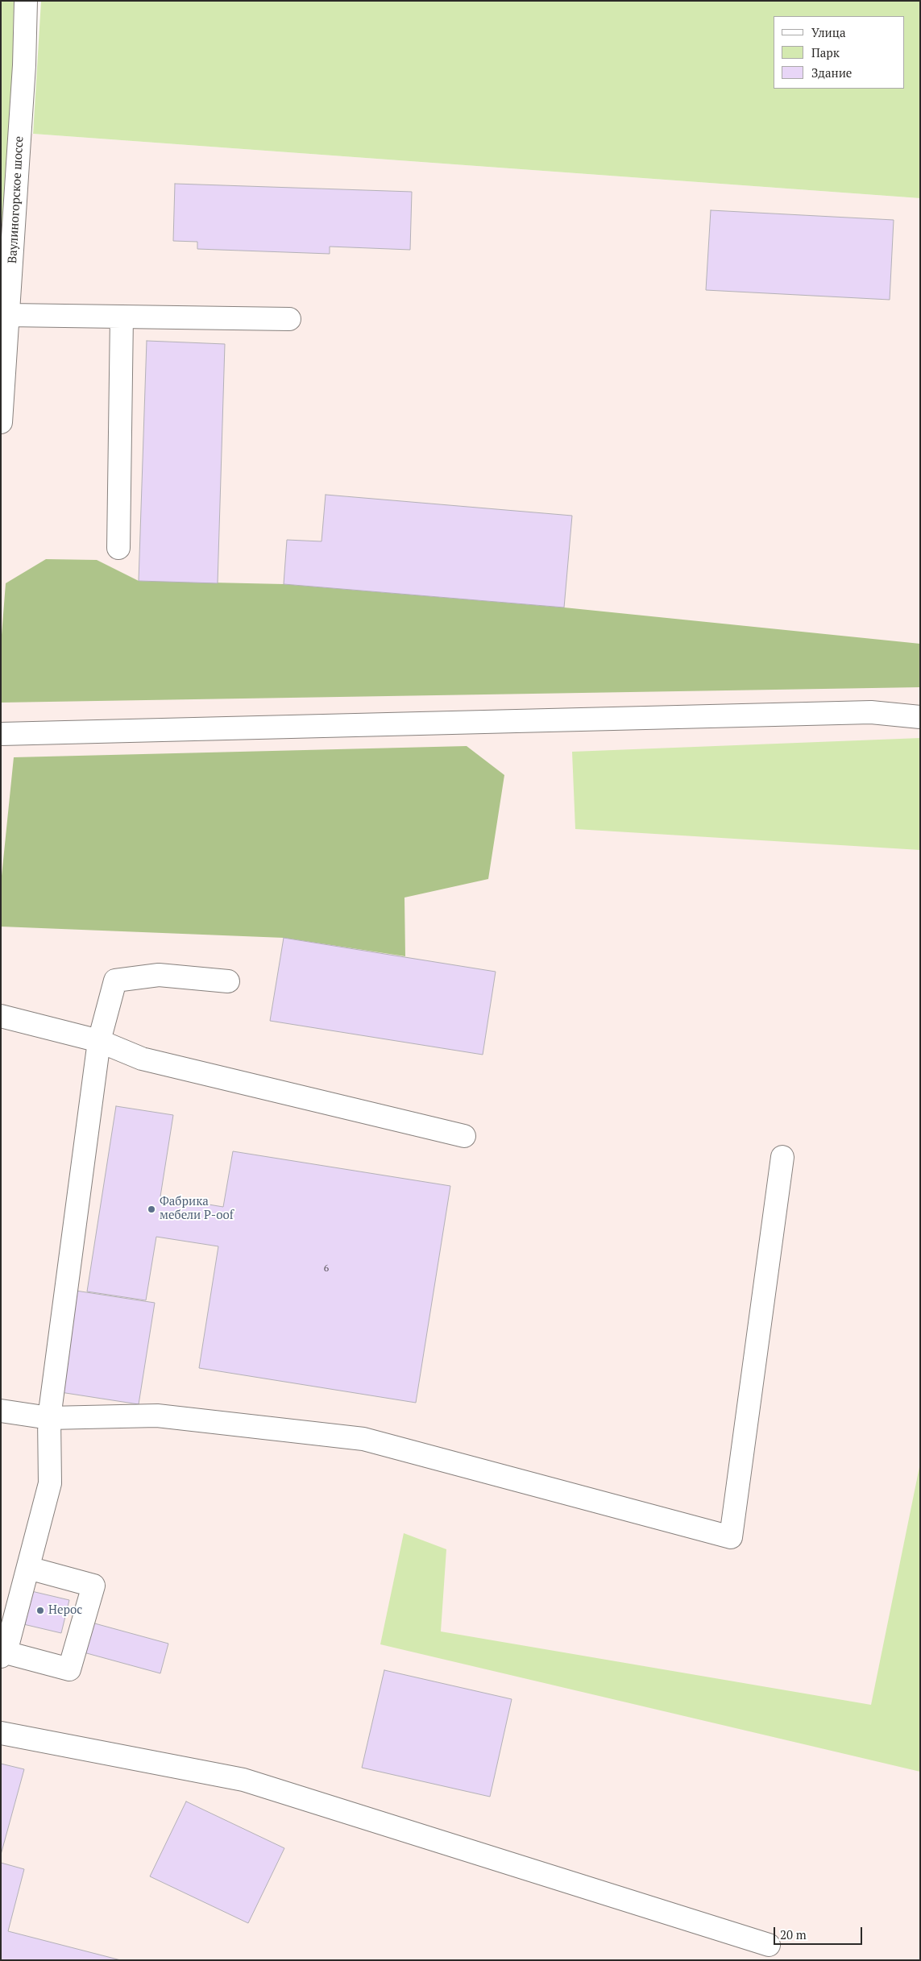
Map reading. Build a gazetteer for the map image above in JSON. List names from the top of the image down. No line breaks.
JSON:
{"streets":{"street":["Ваулиногорское шоссе"]},"places":["Фабрика мебели P-oof","Нерос"],"house_numbers":["6"],"legend":["Улица","Парк","Здание"],"scale_bar":"20 m"}
